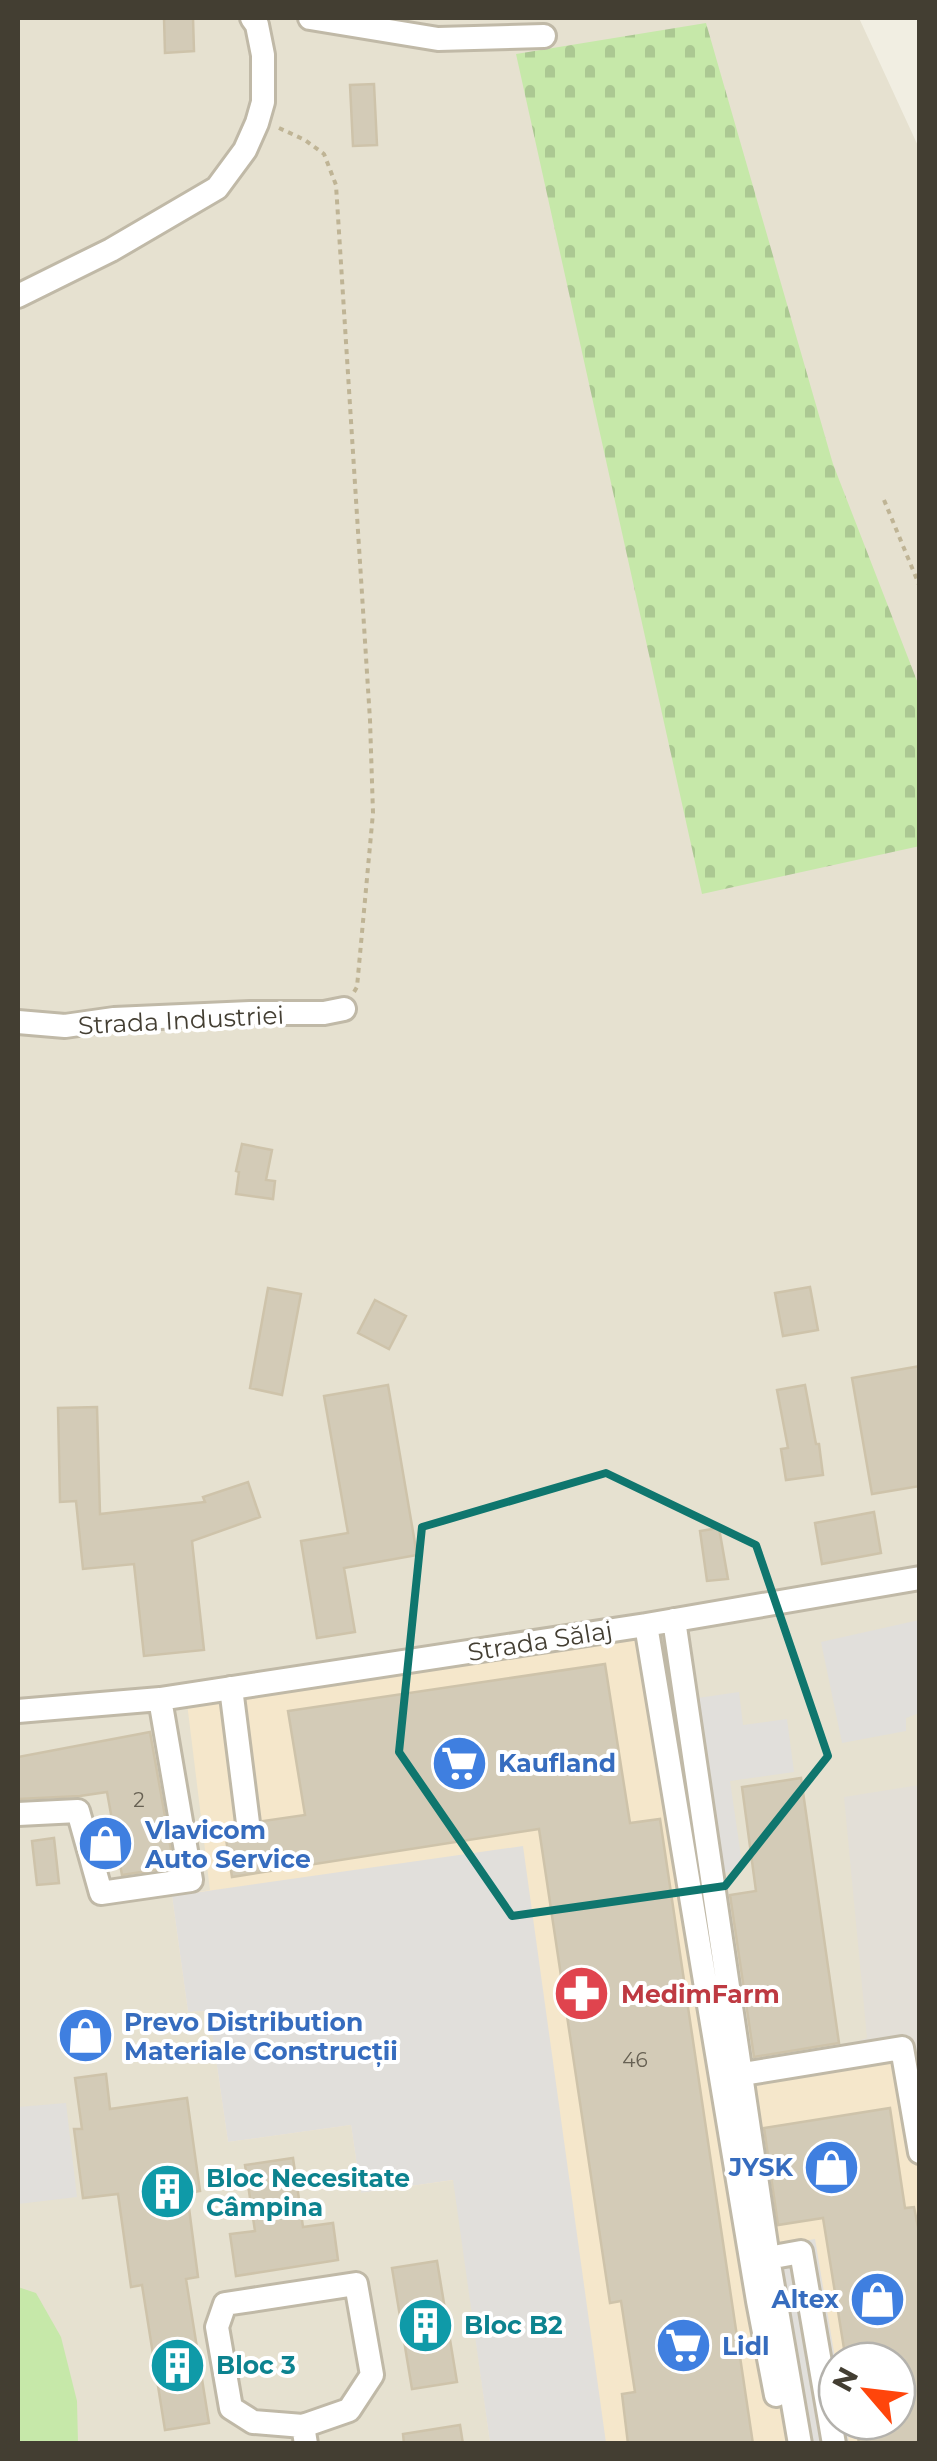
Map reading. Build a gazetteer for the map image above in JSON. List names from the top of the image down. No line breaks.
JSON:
{"streets":{"street":["Strada Industriei","Strada Sălaj"]},"places":{"supermarket":["Kaufland","Lidl"],"shop":["Vlavicom Auto Service","Prevo Distribution Materiale Construcții","JYSK","Altex"],"pharmacy":["MedimFarm"],"building":["Bloc Necesitate Câmpina","Bloc B2","Bloc 3"]},"house_numbers":["2","46"],"north":"top left"}
